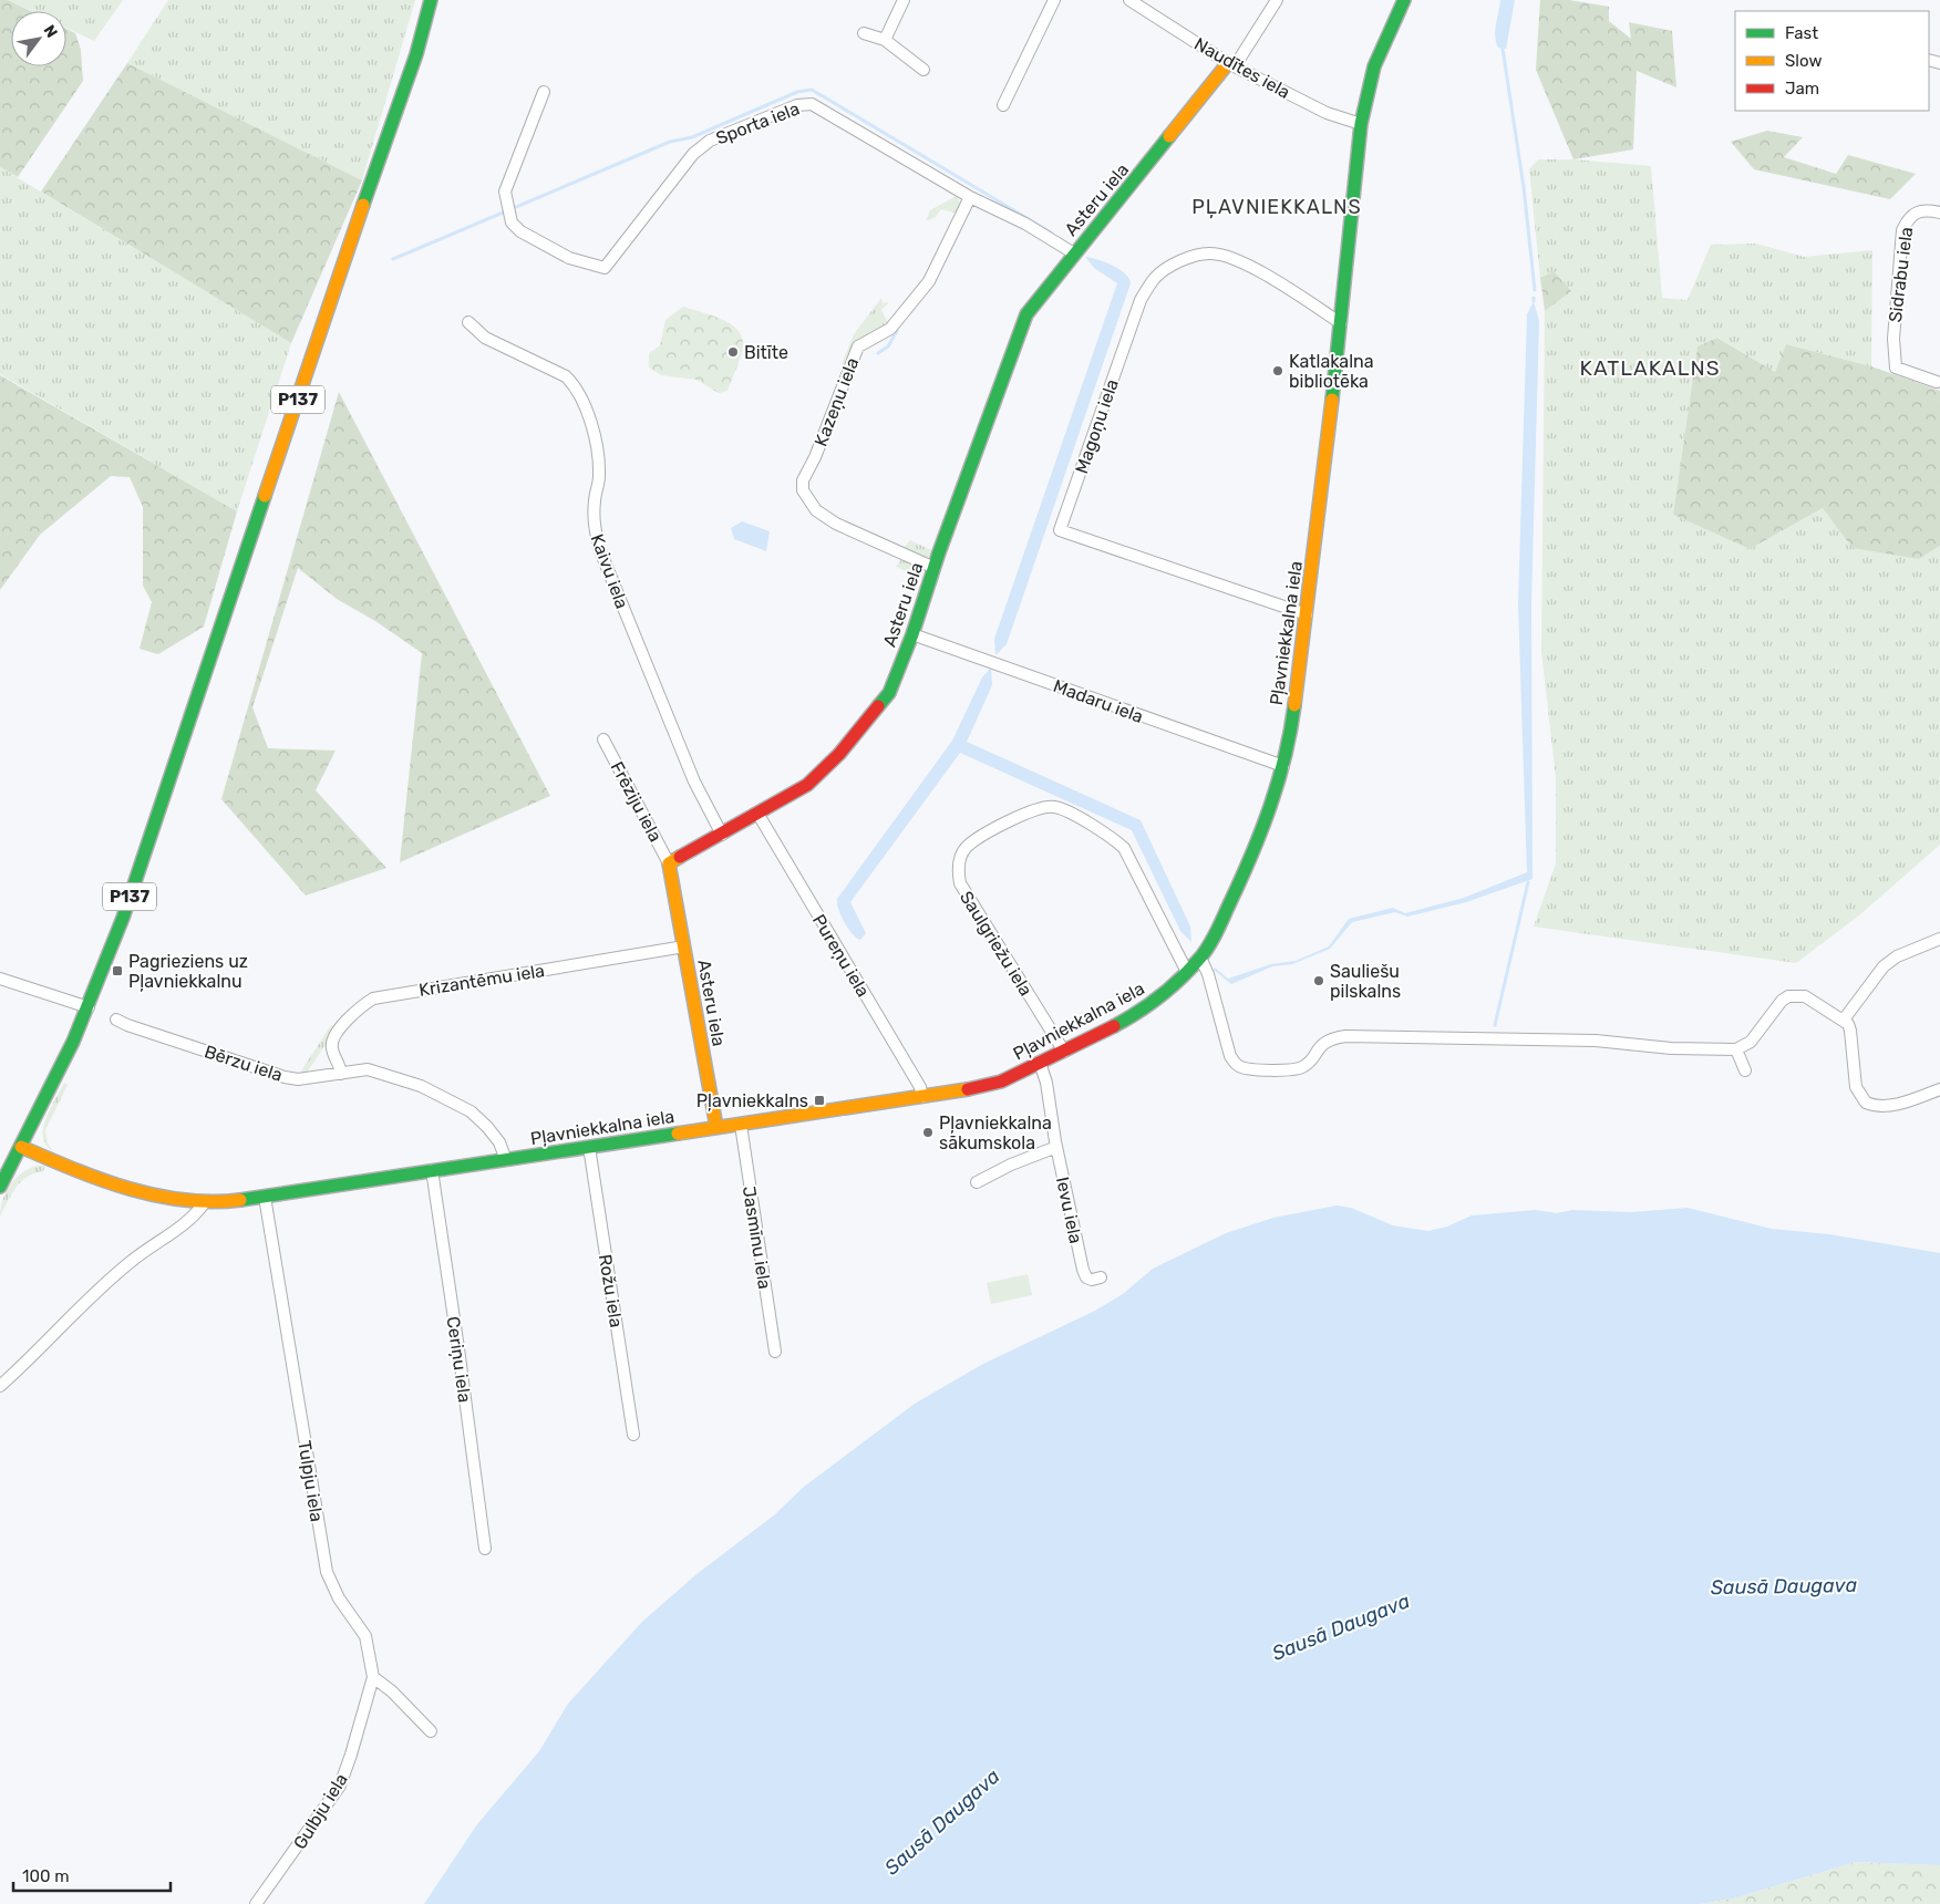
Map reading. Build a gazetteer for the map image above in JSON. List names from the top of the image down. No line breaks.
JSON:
{"streets":{"street":["Naudītes iela","Sporta iela","Asteru iela","Sidrabu iela","P137","Kazeņu iela","Magoņu iela","Kaivu iela","Pļavniekkalna iela","Madaru iela","Frēziju iela","Saulgriežu iela","Pureņu iela","Krizantēmu iela","Bērzu iela","Ievu iela","Jasmīnu iela","Rožu iela","Ceriņu iela","Tulpju iela","Gulbju iela"]},"crossings":[["Naudītes iela","Asteru iela"],["Naudītes iela","Pļavniekkalna iela"],["Sporta iela","Asteru iela"],["Sporta iela","Kazeņu iela"],["Asteru iela","Kazeņu iela"],["Asteru iela","Kaivu iela"],["Asteru iela","Pļavniekkalna iela"],["Asteru iela","Madaru iela"],["Asteru iela","Frēziju iela"],["Asteru iela","Pureņu iela"],["Asteru iela","Krizantēmu iela"],["P137","Pļavniekkalna iela"],["Magoņu iela","Pļavniekkalna iela"],["Pļavniekkalna iela","Madaru iela"],["Pļavniekkalna iela","Saulgriežu iela"],["Pļavniekkalna iela","Pureņu iela"],["Pļavniekkalna iela","Bērzu iela"],["Pļavniekkalna iela","Ievu iela"],["Pļavniekkalna iela","Jasmīnu iela"],["Pļavniekkalna iela","Rožu iela"],["Pļavniekkalna iela","Ceriņu iela"],["Pļavniekkalna iela","Tulpju iela"],["Krizantēmu iela","Bērzu iela"],["Tulpju iela","Gulbju iela"]],"districts":["PĻAVNIEKKALNS","KATLAKALNS"],"water":["Sausā Daugava"],"places":{"other":["Bitīte","Katlakalna bibliotēka","Sauliešu pilskalns","Pļavniekkalna sākumskola"],"transit":["Pagrieziens uz Pļavniekkalnu","Pļavniekkalns"]},"legend":["Fast","Slow","Jam"],"scale_bar":"100 m","north":"top right"}
